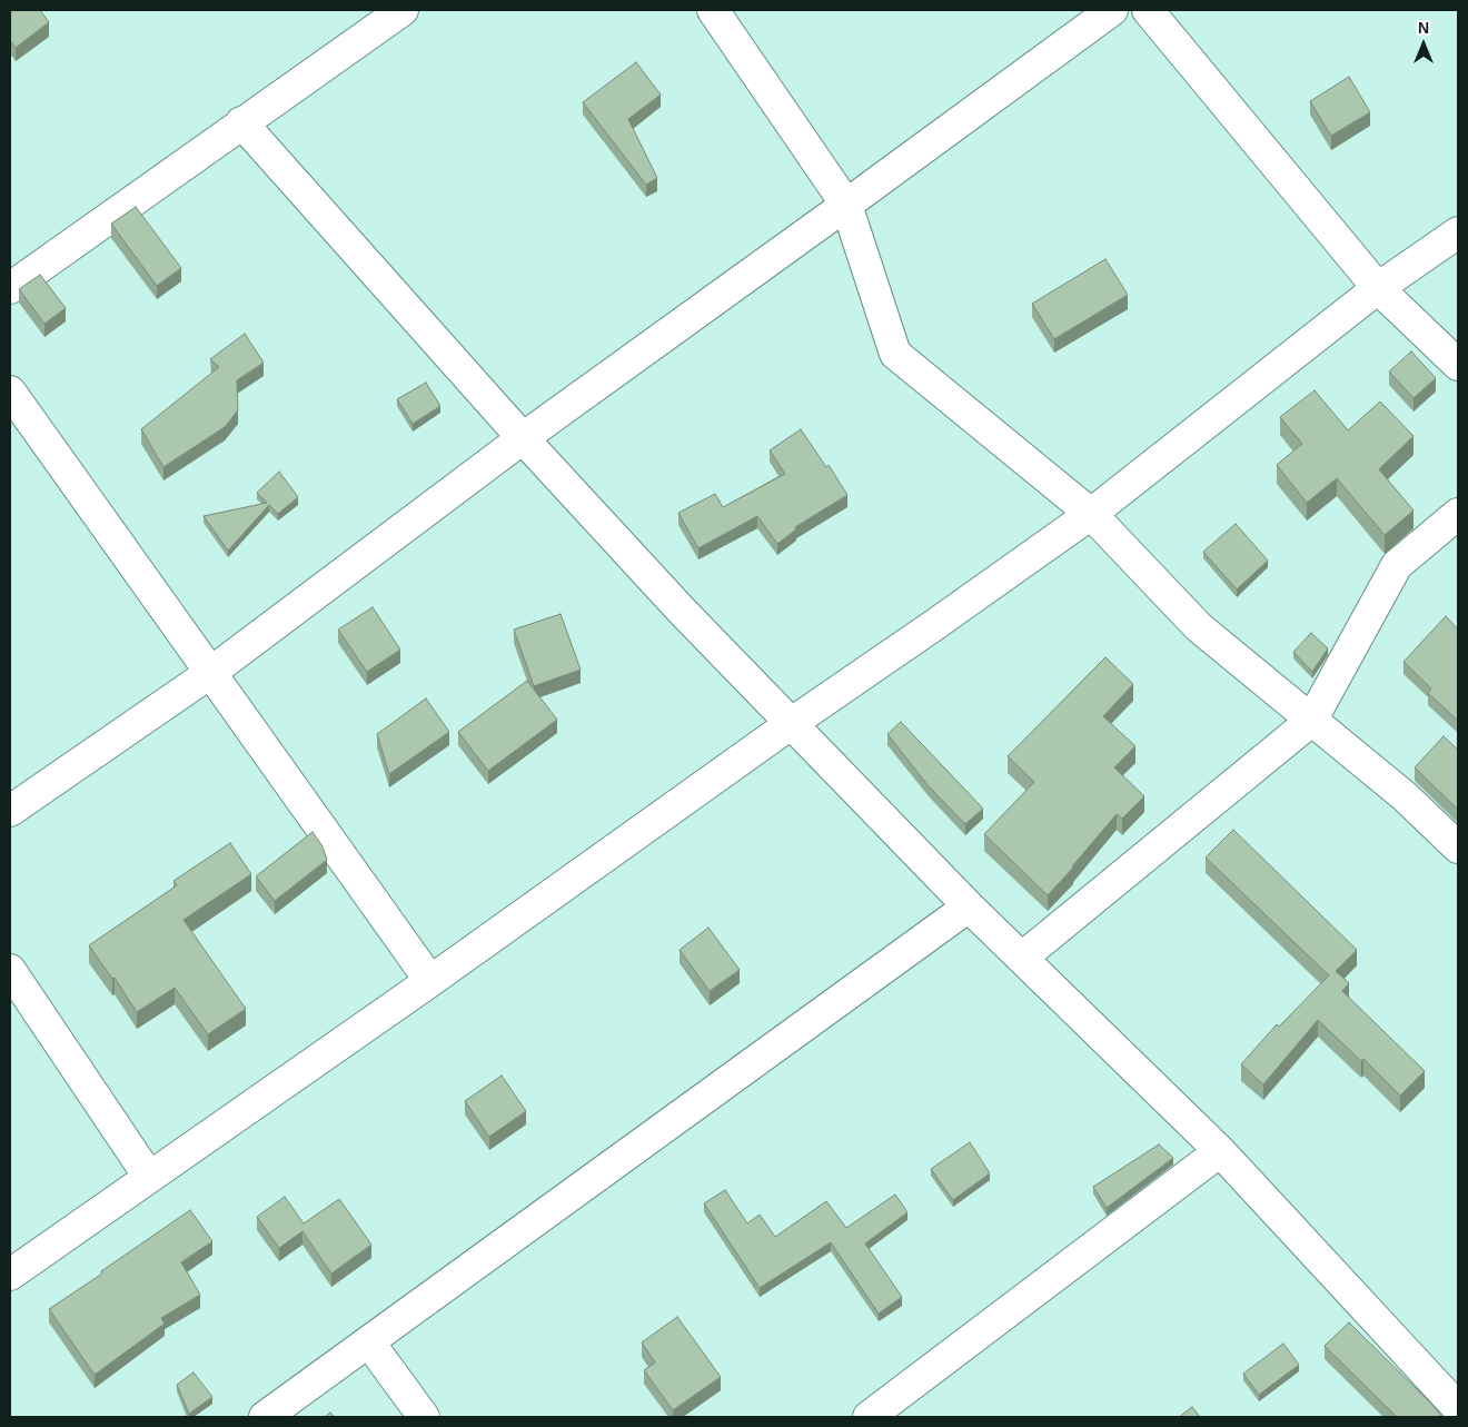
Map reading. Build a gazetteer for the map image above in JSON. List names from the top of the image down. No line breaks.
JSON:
{"north":"top"}
